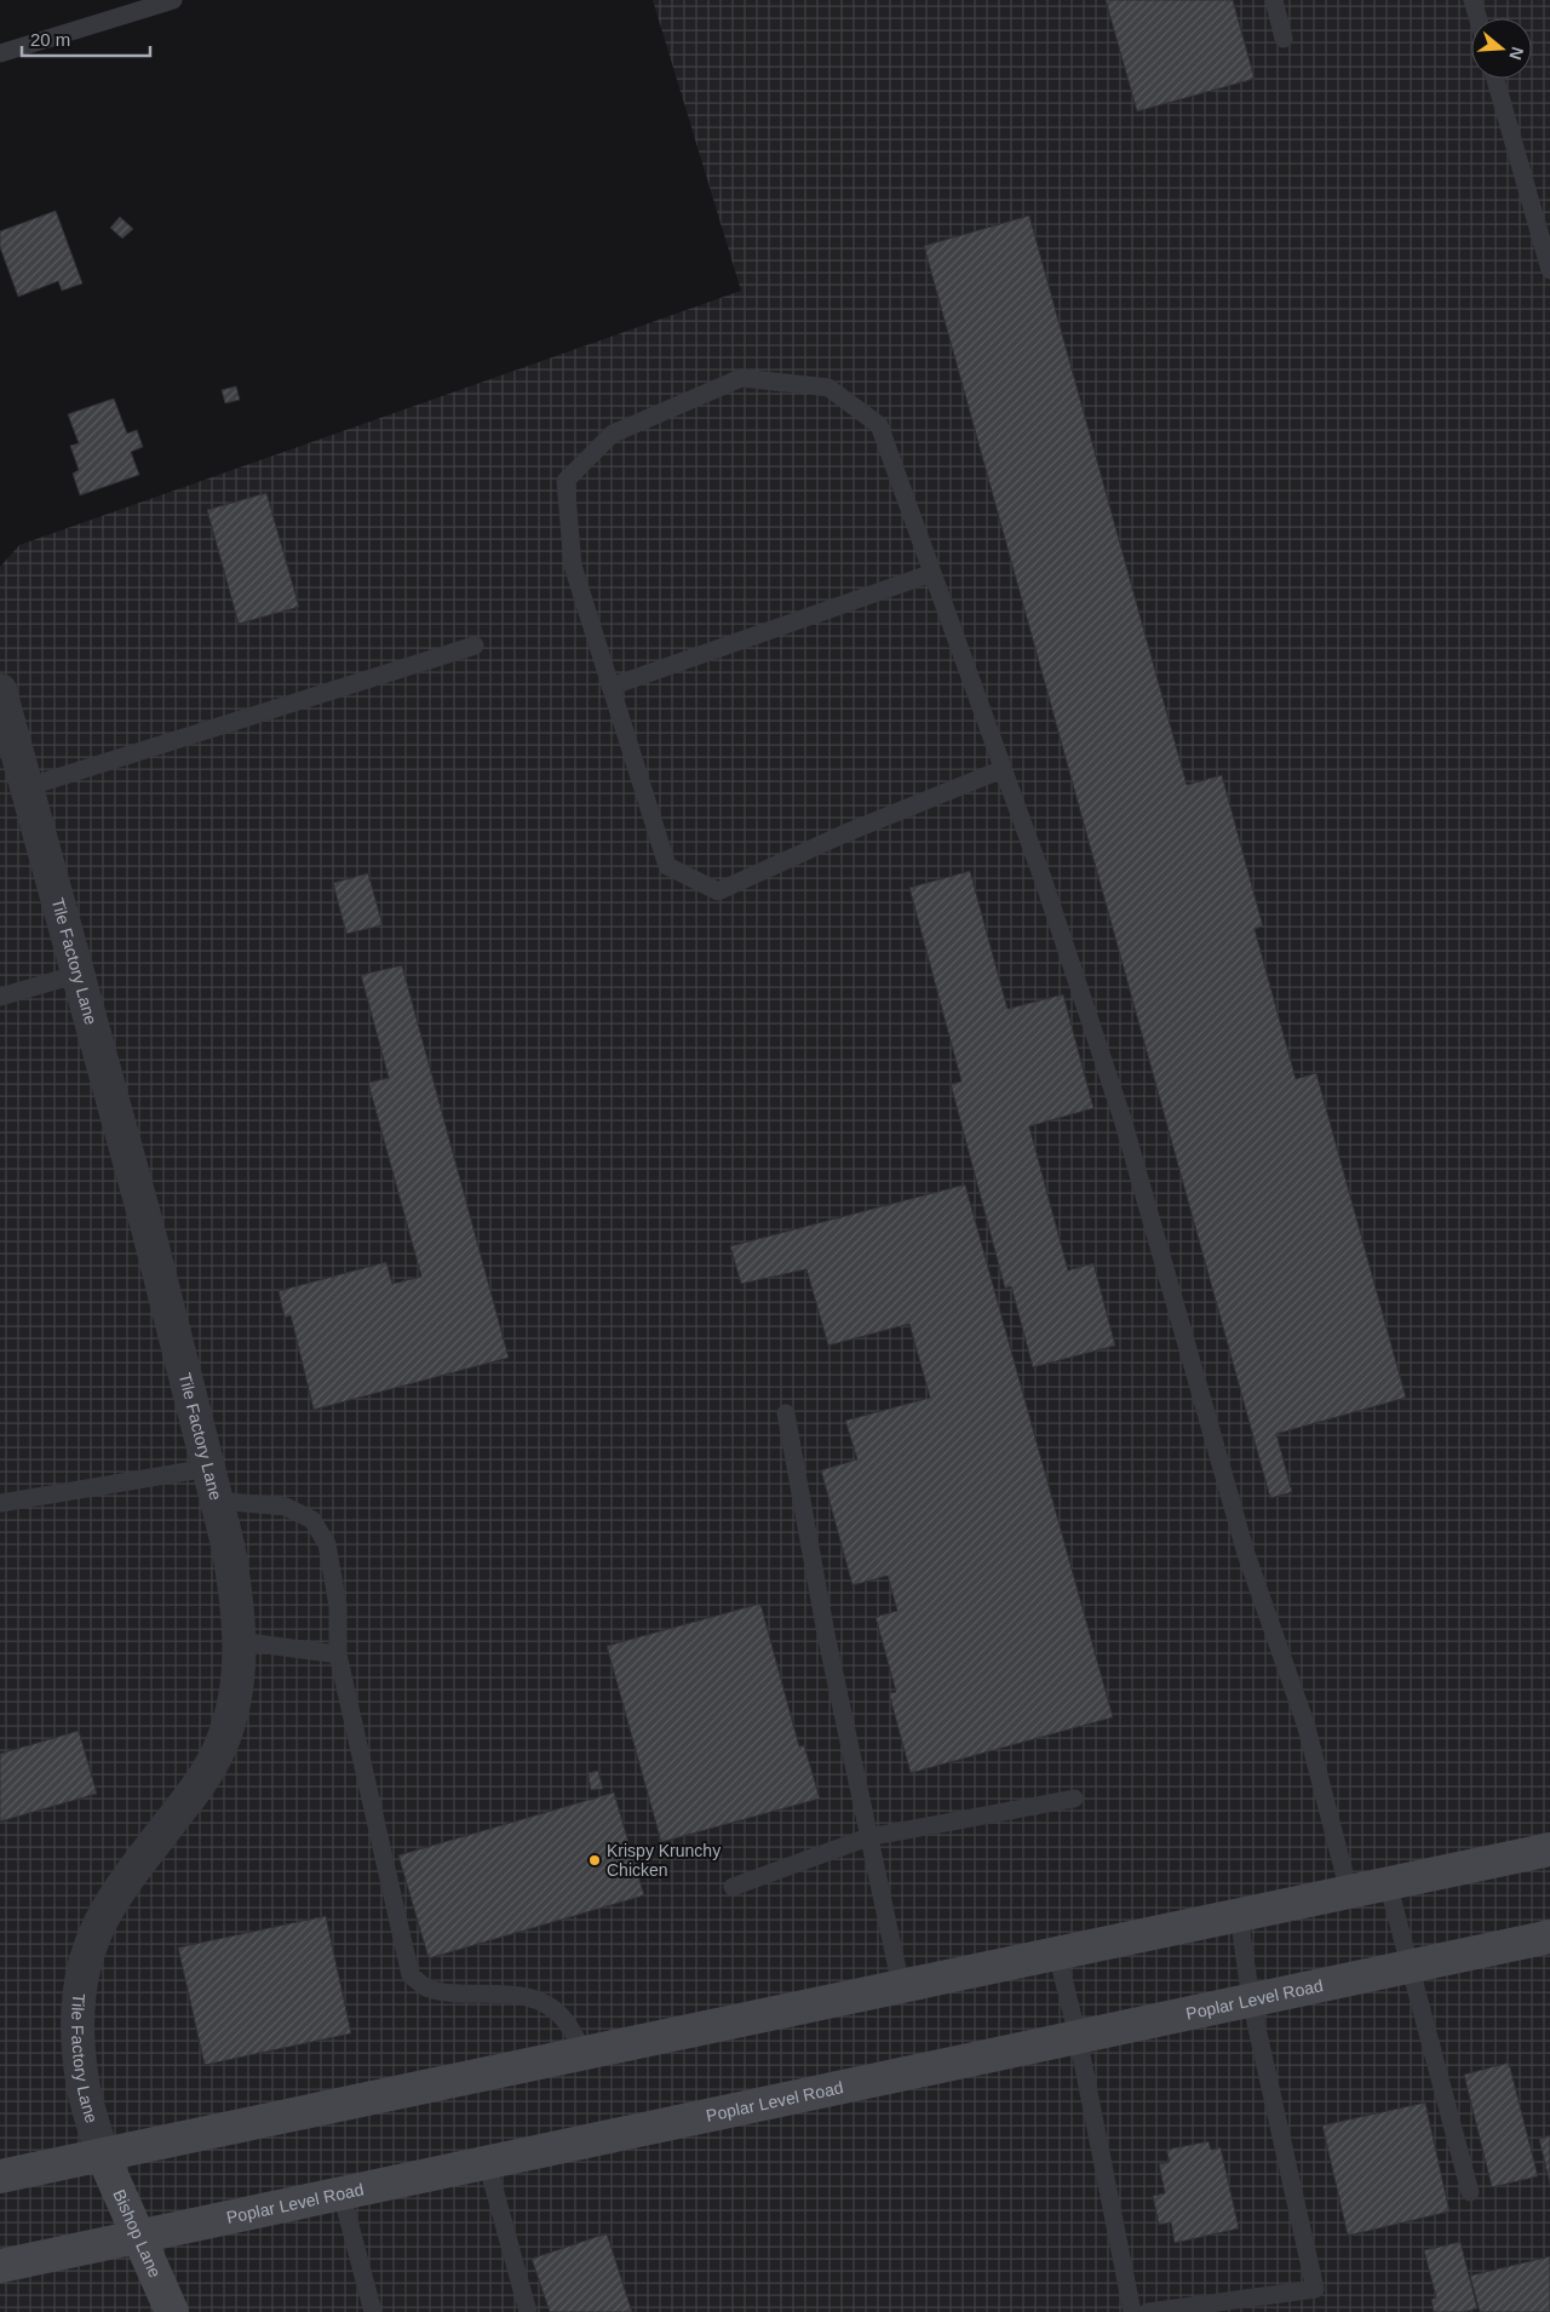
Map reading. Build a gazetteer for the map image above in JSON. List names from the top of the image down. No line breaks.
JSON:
{"streets":{"main road":["Poplar Level Road","Bishop Lane"],"street":["Tile Factory Lane"]},"crossings":[["Tile Factory Lane","Bishop Lane"],["Poplar Level Road","Bishop Lane"]],"places":["Krispy Krunchy Chicken"],"scale_bar":"20 m","north":"right"}
